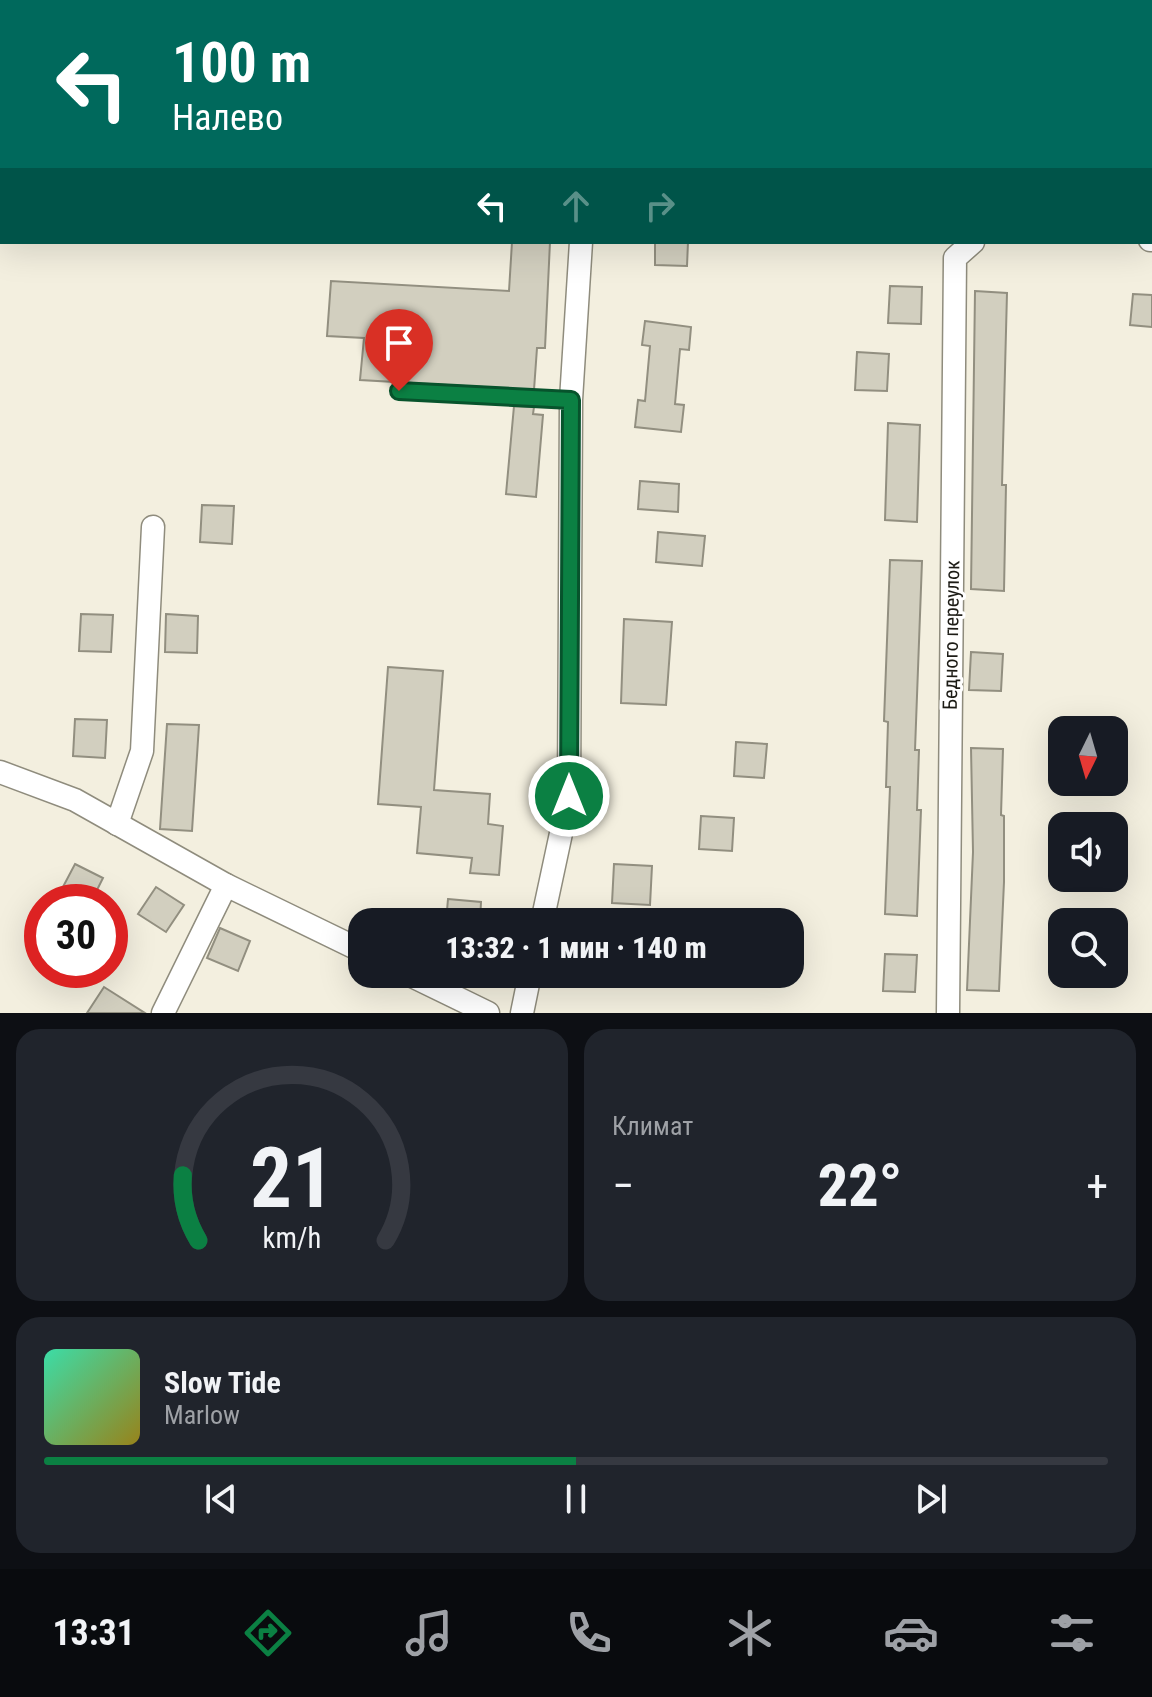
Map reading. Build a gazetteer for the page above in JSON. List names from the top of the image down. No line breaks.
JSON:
{"streets":{"street":["Бедного переулок"]},"north":"bottom","page":{"turn":["100 m","Налево"],"limit":"30","trip":"13:32 · 1 мин · 140 m","tile":"Климат","heat":["−","22°","+"],"song":["Slow Tide","Marlow"],"tabs":"13:31","gauge":["21","km/h"]}}
